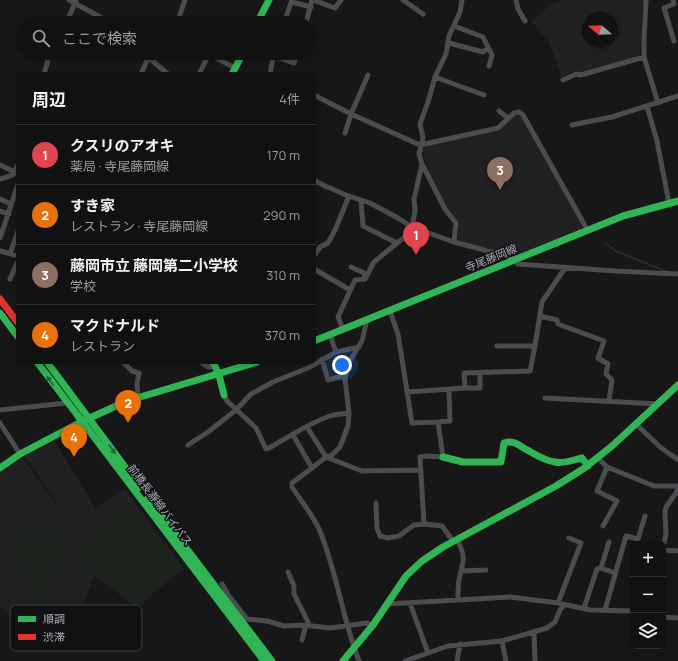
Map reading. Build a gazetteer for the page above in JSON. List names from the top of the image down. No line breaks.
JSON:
{"streets":{"main road":["寺尾藤岡線","前橋長瀞線バイパス"]},"legend":["順調","渋滞"],"north":"left","page":{"search":"ここで検索","heading":["周辺","4件"],"list":[{"mark":"1","name":"クスリのアオキ","note":"薬局 · 寺尾藤岡線","value":"170 m"},{"mark":"2","name":"すき家","note":"レストラン · 寺尾藤岡線","value":"290 m"},{"mark":"3","name":"藤岡市立 藤岡第二小学校","note":"学校","value":"310 m"},{"mark":"4","name":"マクドナルド","note":"レストラン","value":"370 m"}],"pins":["3","1","2","4"],"map_buttons":["+","−"]}}
